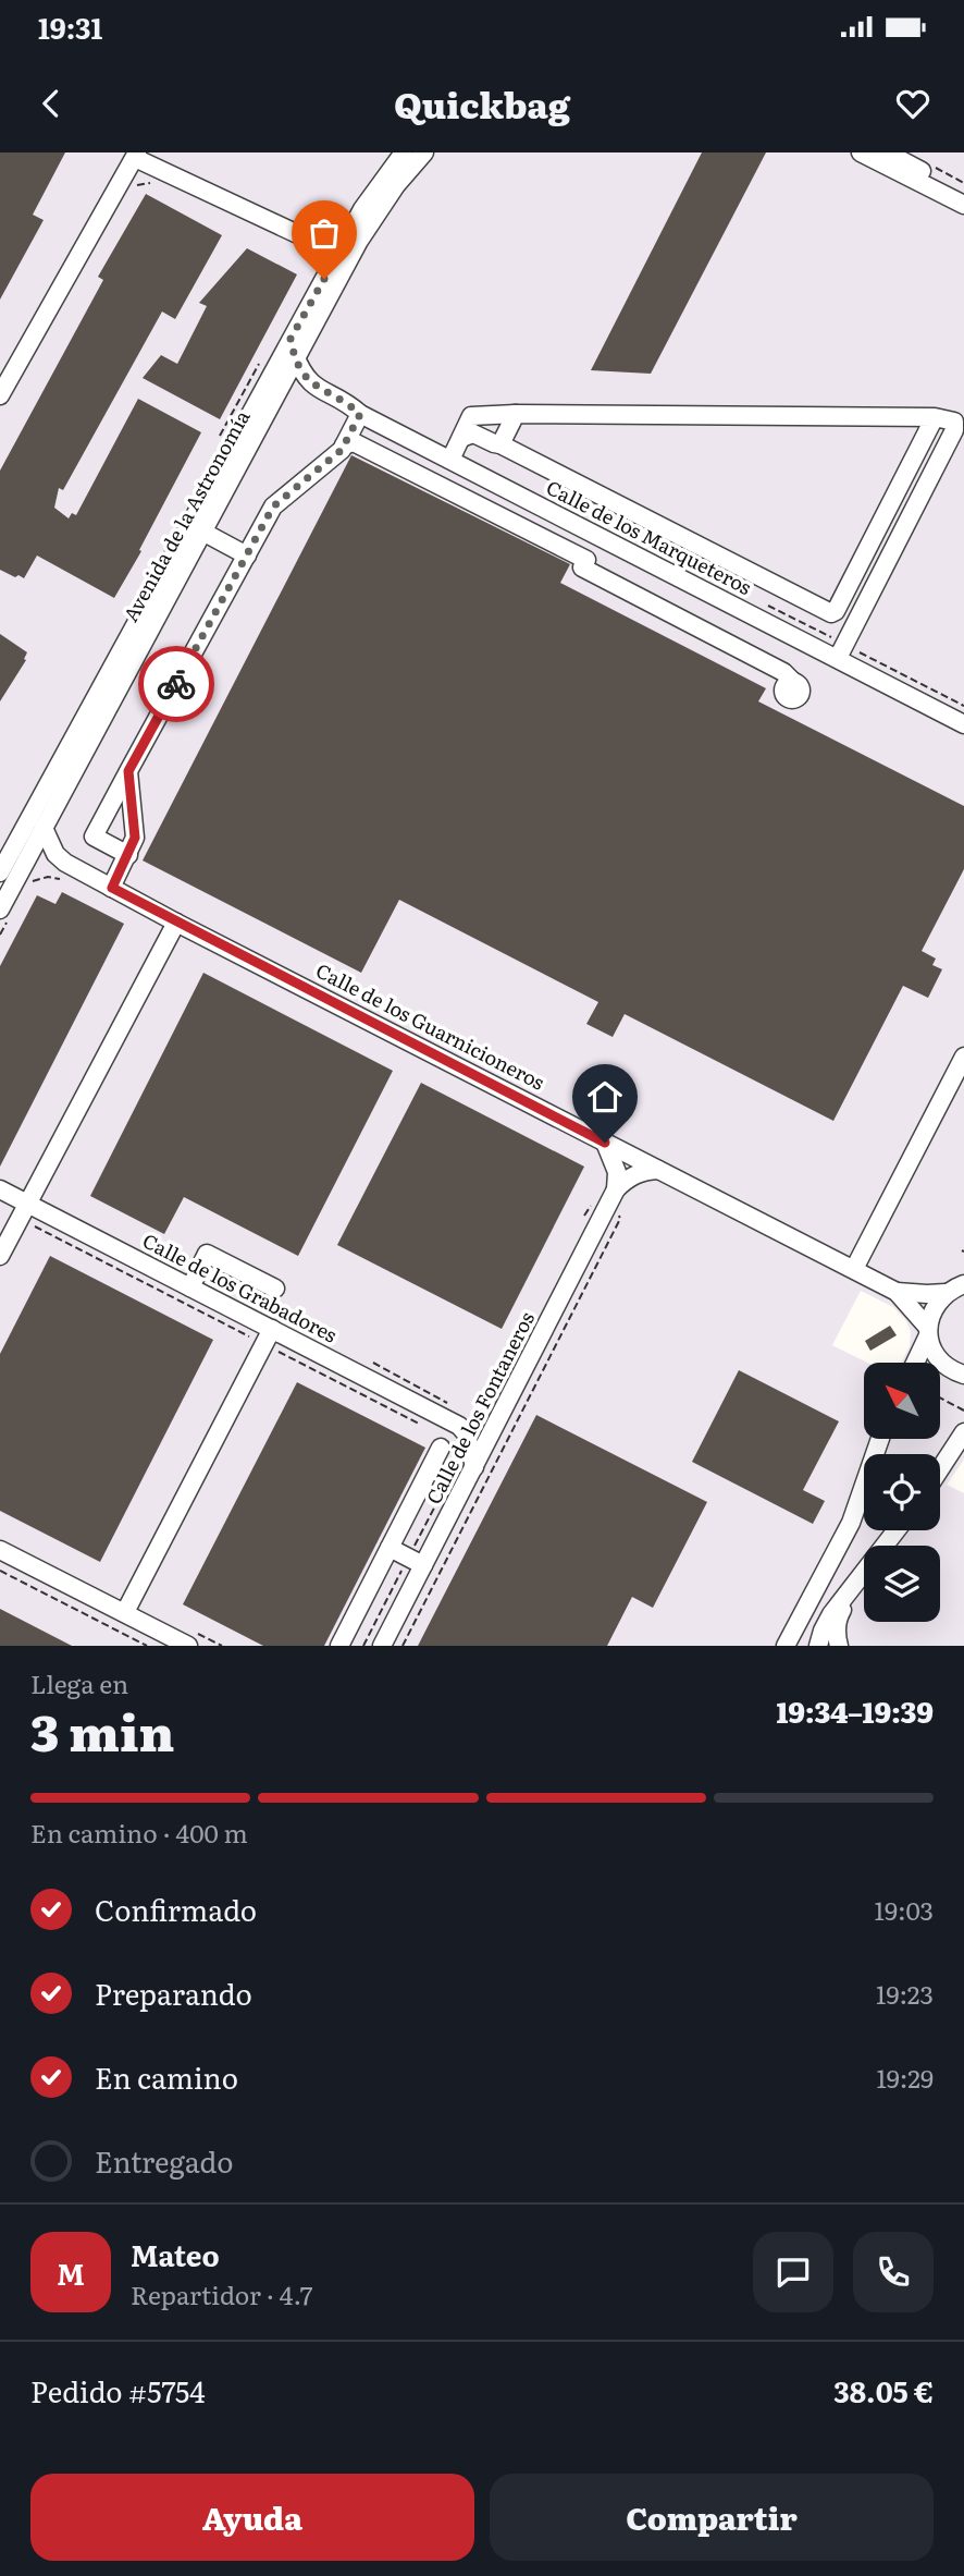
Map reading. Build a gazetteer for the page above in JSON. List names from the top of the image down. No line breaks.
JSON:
{"streets":{"street":["Avenida de la Astronomía","Calle de los Marqueteros","Calle de los Guarnicioneros","Calle de los Grabadores","Calle de los Fontaneros"]},"crossings":[["Avenida de la Astronomía","Calle de los Marqueteros"],["Avenida de la Astronomía","Calle de los Guarnicioneros"]],"north":"top left","page":{"status":"19:31","header":"Quickbag","heading":["3 min","Llega en","19:34–19:39"],"panel":["Mateo","Repartidor · 4.7","Pedido #5754","38.05 €"],"bar":"En camino · 400 m","list":[["Confirmado","19:03"],["Preparando","19:23"],["En camino","19:29"],"Entregado"],"round":"M","buttons":["Ayuda","Compartir"]}}
